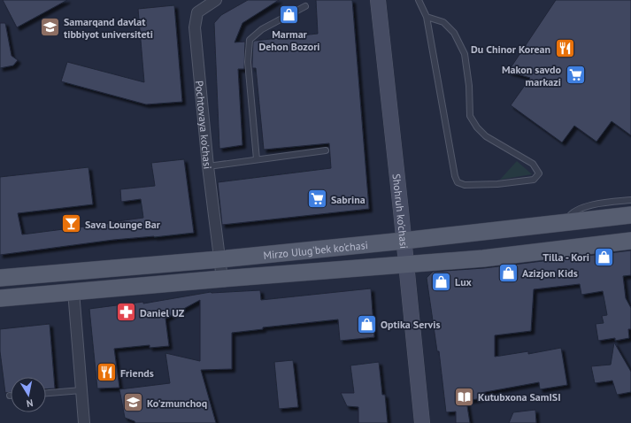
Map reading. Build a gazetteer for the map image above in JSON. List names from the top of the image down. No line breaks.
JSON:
{"streets":{"main road":["Shohruh ko'chasi","Mirzo Ulug'bek ko'chasi"],"street":["Pochtovaya ko'chasi"]},"crossings":[["Pochtovaya ko'chasi","Mirzo Ulug'bek ko'chasi"],["Shohruh ko'chasi","Mirzo Ulug'bek ko'chasi"]],"places":{"shop":["Marmar Dehon Bozori","Tilla - Kori","Azizjon Kids","Lux","Optika Servis"],"school or university":["Samarqand davlat tibbiyot universiteti","Ko'zmunchoq"],"restaurant":["Du Chinor Korean","Friends"],"supermarket":["Makon savdo markazi","Sabrina"],"bar":["Sava Lounge Bar"],"pharmacy":["Daniel UZ"],"library":["Kutubxona SamISI"]},"north":"bottom"}
